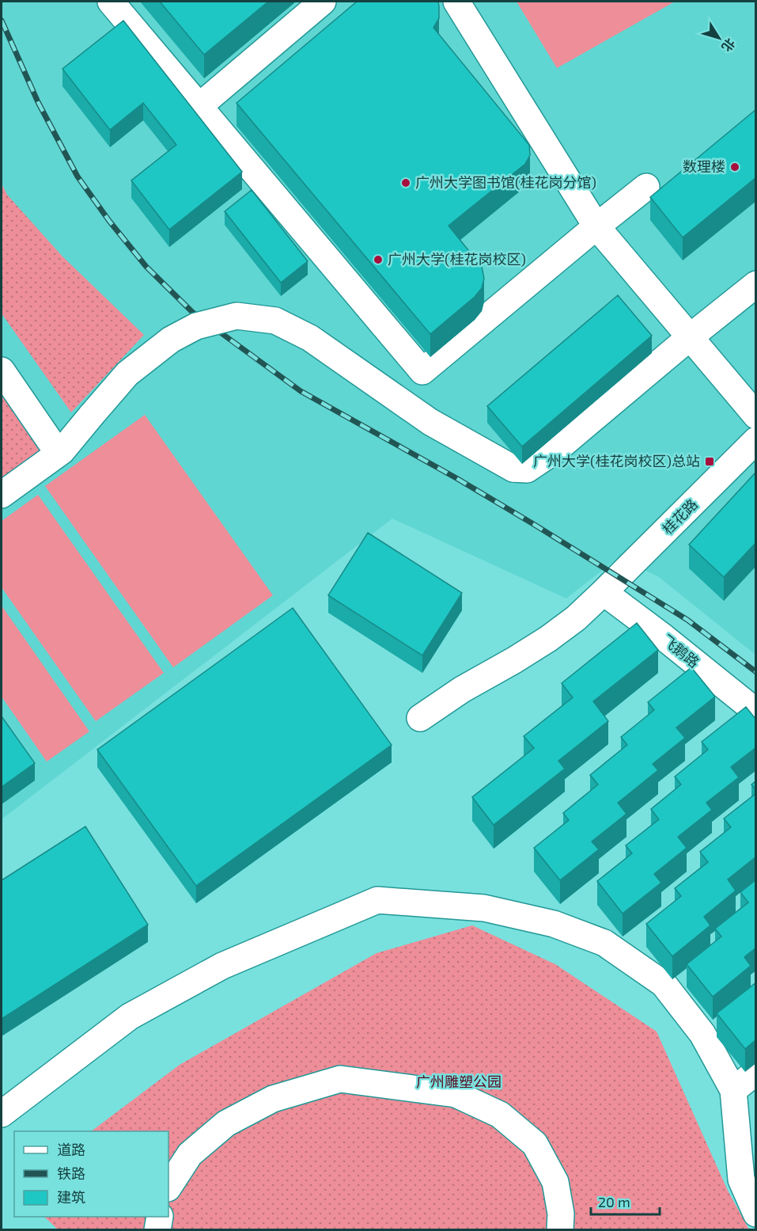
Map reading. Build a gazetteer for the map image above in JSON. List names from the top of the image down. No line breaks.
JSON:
{"streets":{"street":["桂花路","飞鹅路"]},"crossings":[["桂花路","飞鹅路"]],"parks":["广州雕塑公园"],"places":{"other":["数理楼","广州大学图书馆(桂花岗分馆)","广州大学(桂花岗校区)"],"transit":["广州大学(桂花岗校区)总站"]},"legend":["道路","铁路","建筑"],"scale_bar":"20 m","north":"bottom right"}
